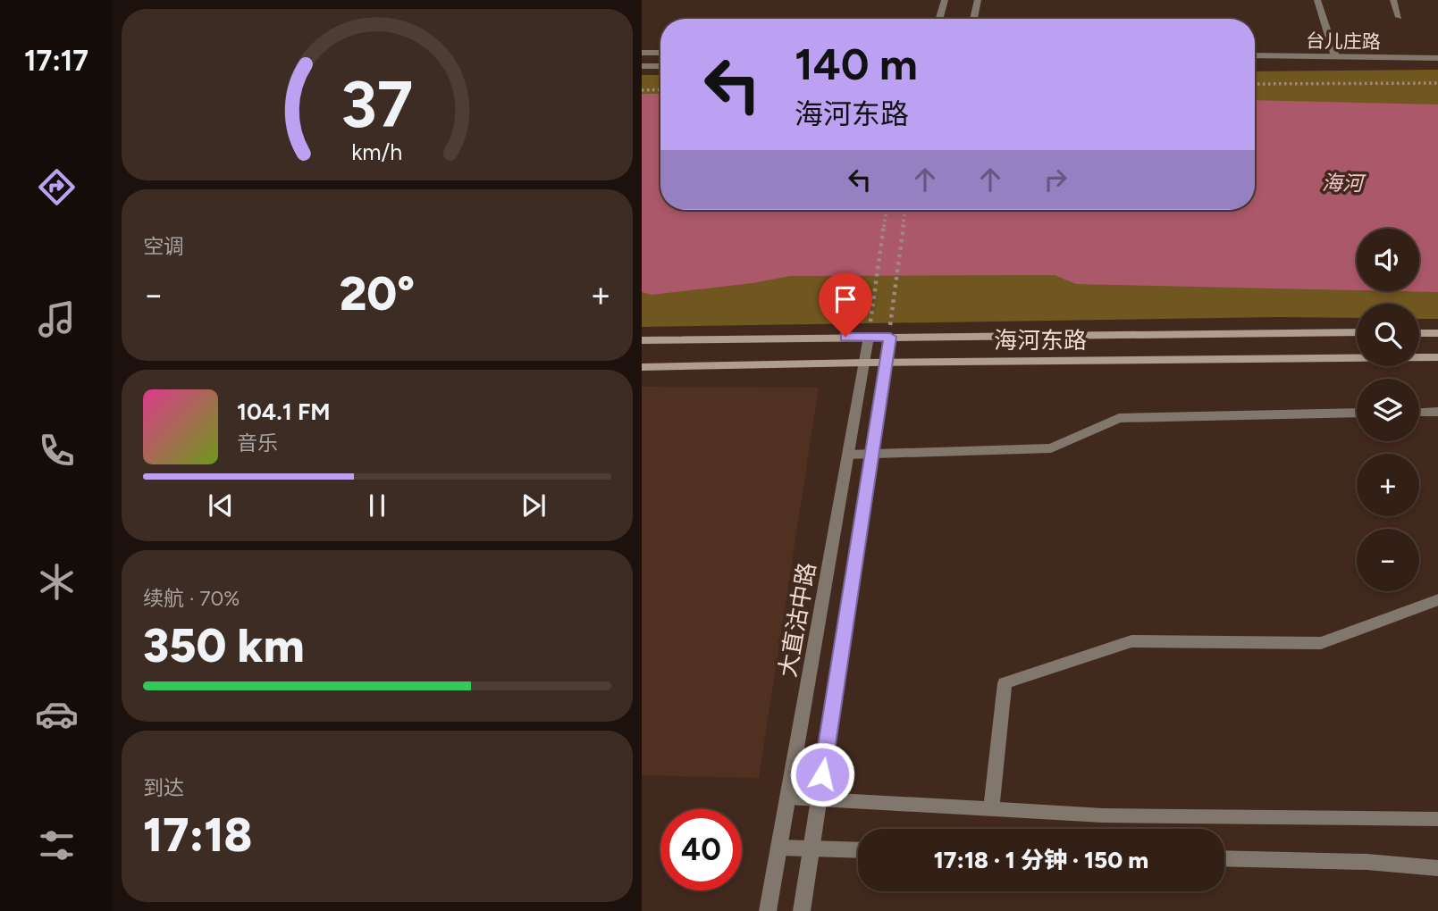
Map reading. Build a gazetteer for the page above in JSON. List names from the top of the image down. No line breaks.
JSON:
{"streets":{"main road":["海河东路"],"street":["台儿庄路","大直沽中路"]},"crossings":[["海河东路","大直沽中路"]],"water":["海河"],"page":{"tabs":"17:17","turn":["140 m","海河东路"],"tile":["空调",["续航 · 70%","350 km"],["到达","17:18"]],"map_buttons":["+","−"],"heat":["−","20°","+"],"song":["104.1 FM","音乐"],"limit":"40","trip":"17:18 · 1 分钟 · 150 m","gauge":["37","km/h"]}}
